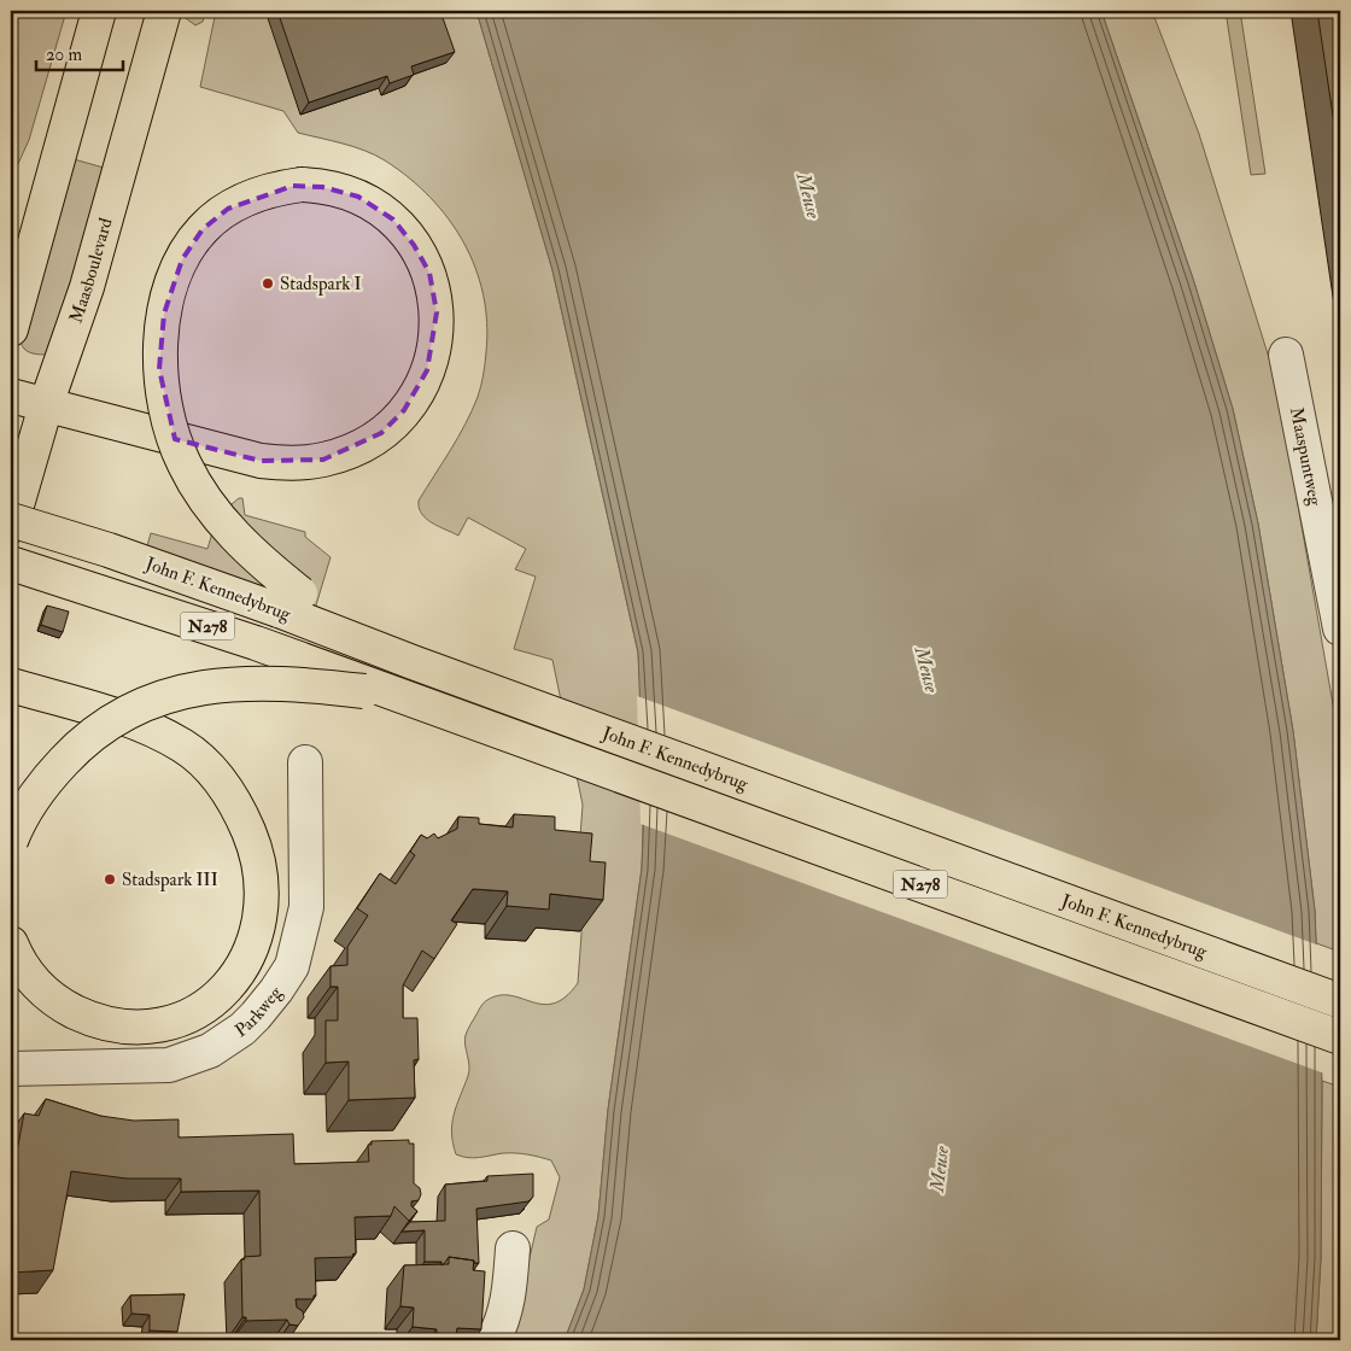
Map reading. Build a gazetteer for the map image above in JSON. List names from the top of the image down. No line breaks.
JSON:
{"streets":{"main road":["Maasboulevard","John F. Kennedybrug","N278"],"street":["Maaspuntweg","Parkweg"]},"crossings":[["Maasboulevard","John F. Kennedybrug"]],"water":["Meuse"],"places":["Stadspark I","Stadspark III"],"scale_bar":"20 m"}
